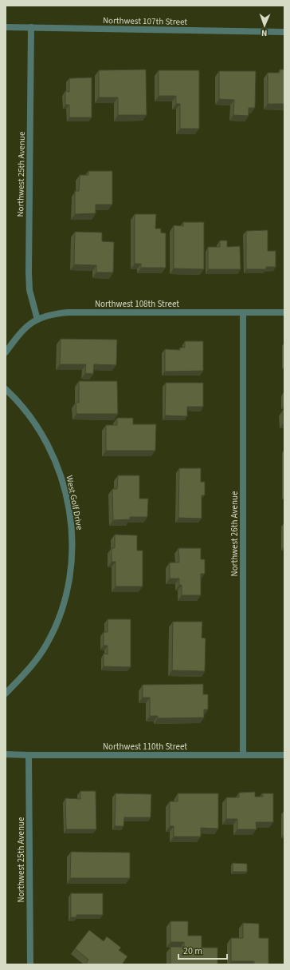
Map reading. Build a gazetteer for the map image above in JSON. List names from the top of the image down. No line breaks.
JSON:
{"streets":{"street":["Northwest 107th Street","Northwest 25th Avenue","Northwest 108th Street","West Golf Drive","Northwest 26th Avenue","Northwest 110th Street"]},"crossings":[["Northwest 107th Street","Northwest 25th Avenue"],["Northwest 25th Avenue","Northwest 108th Street"],["Northwest 25th Avenue","Northwest 110th Street"],["Northwest 108th Street","Northwest 26th Avenue"],["Northwest 26th Avenue","Northwest 110th Street"]],"scale_bar":"20 m","north":"bottom"}
